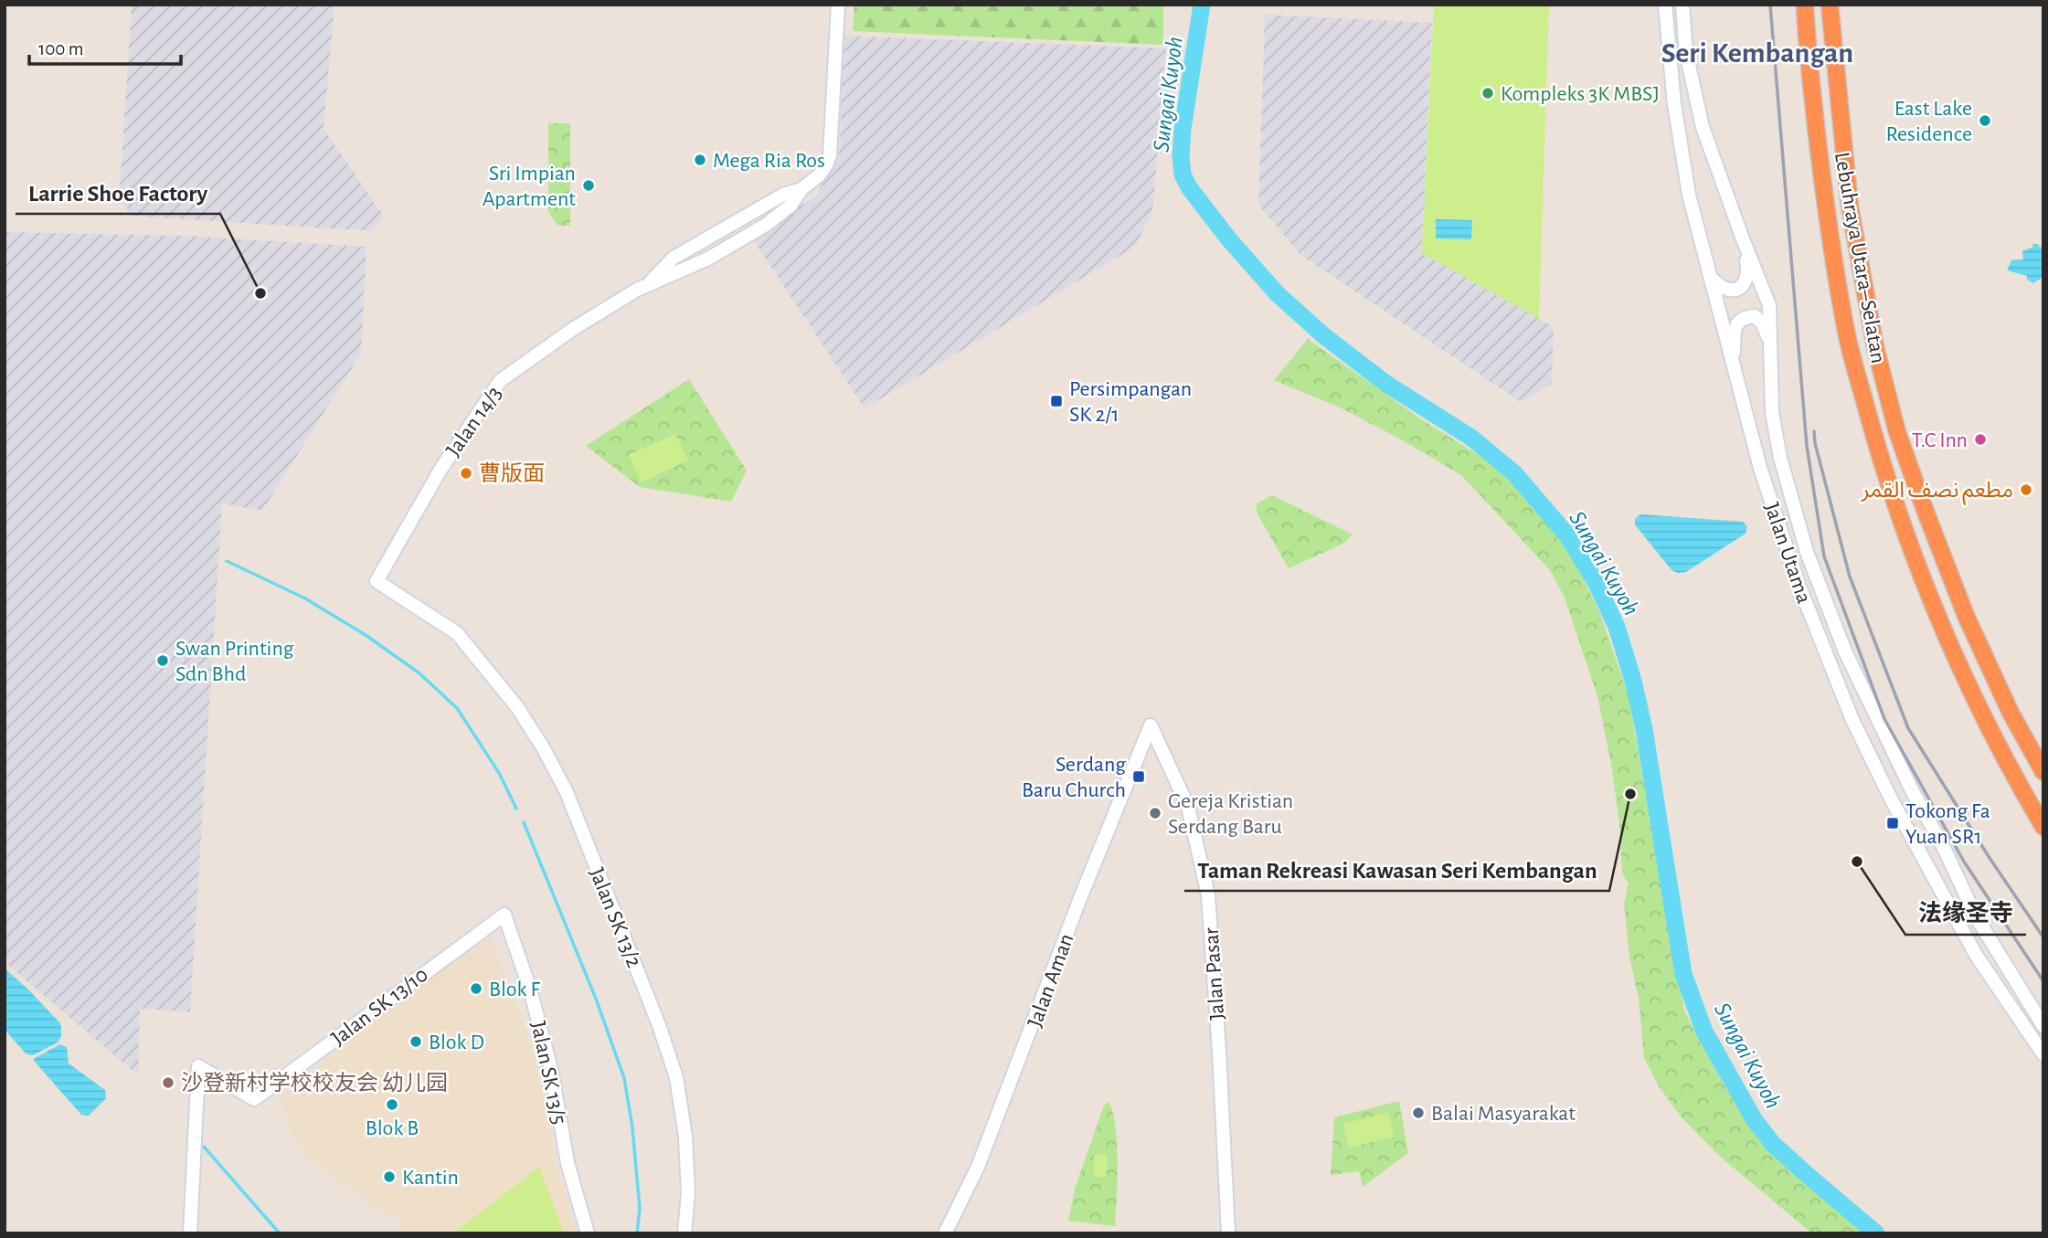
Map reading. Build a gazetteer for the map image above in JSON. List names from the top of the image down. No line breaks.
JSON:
{"streets":{"highway":["Lebuhraya Utara–Selatan"],"street":["Jalan 14/3","Jalan Utama","Jalan SK 13/2","Jalan Pasar","Jalan Aman","Jalan SK 13/10","Jalan SK 13/5"]},"crossings":[["Jalan 14/3","Jalan SK 13/2"],["Jalan Pasar","Jalan Aman"],["Jalan SK 13/10","Jalan SK 13/5"]],"districts":["Seri Kembangan"],"water":["Sungai Kuyoh"],"places":{"other":["Kompleks 3K MBSJ","East Lake Residence","Mega Ria Ros","Sri Impian Apartment","Larrie Shoe Factory","T.C Inn","曹版面","مطعم نصف القمر","Swan Printing Sdn Bhd","Taman Rekreasi Kawasan Seri Kembangan","Gereja Kristian Serdang Baru","法缘圣寺","Blok F","Blok D","沙登新村学校校友会 幼儿园","Blok B","Balai Masyarakat","Kantin"],"transit":["Persimpangan SK 2/1","Serdang Baru Church","Tokong Fa Yuan SR1"]},"scale_bar":"100 m"}
